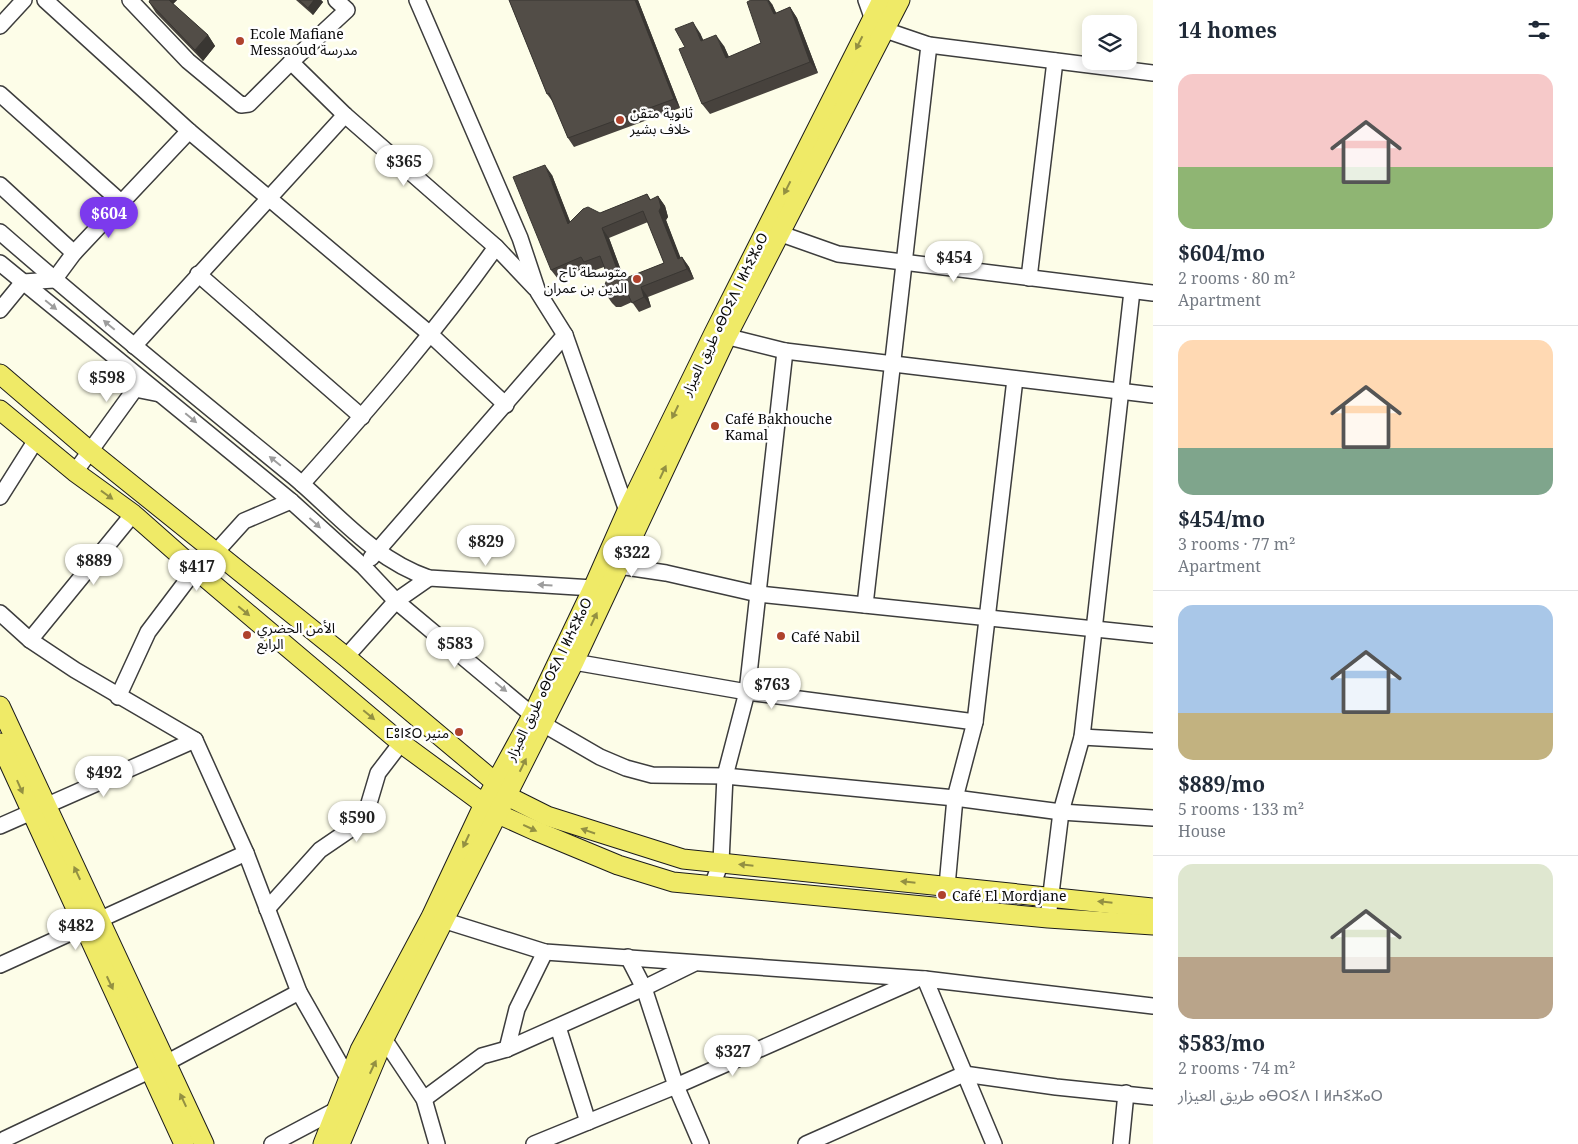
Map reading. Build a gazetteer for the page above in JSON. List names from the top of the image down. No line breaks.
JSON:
{"streets":{"main road":["طريق العيزار ⴰⴱⵔⵉⴷ ⵏ ⵍⵄⵉⵣⴰⵔ"]},"places":["Ecole Mafiane Messaoud مدرسة","ثانوية متقن خلاف بشير","متوسطة تاج الدين بن عمران","Café Bakhouche Kamal","الأمن الحضري الرابع","Café Nabil","ⵎⵓⵏⵉⵔ منير","Café El Mordjane"],"page":{"heading":"14 homes","list":[{"name":"$604/mo","note":"2 rooms · 80 m² · Apartment"},{"name":"$454/mo","note":"3 rooms · 77 m² · Apartment"},{"name":"$889/mo","note":"5 rooms · 133 m² · House"},{"name":"$583/mo","note":"2 rooms · 74 m² · طريق العيزار ⴰⴱⵔⵉⴷ ⵏ ⵍⵄⵉⵣⴰⵔ"}],"price":["$365","$604","$454","$598","$829","$322","$889","$417","$583","$763","$492","$590","$482","$327"]}}
